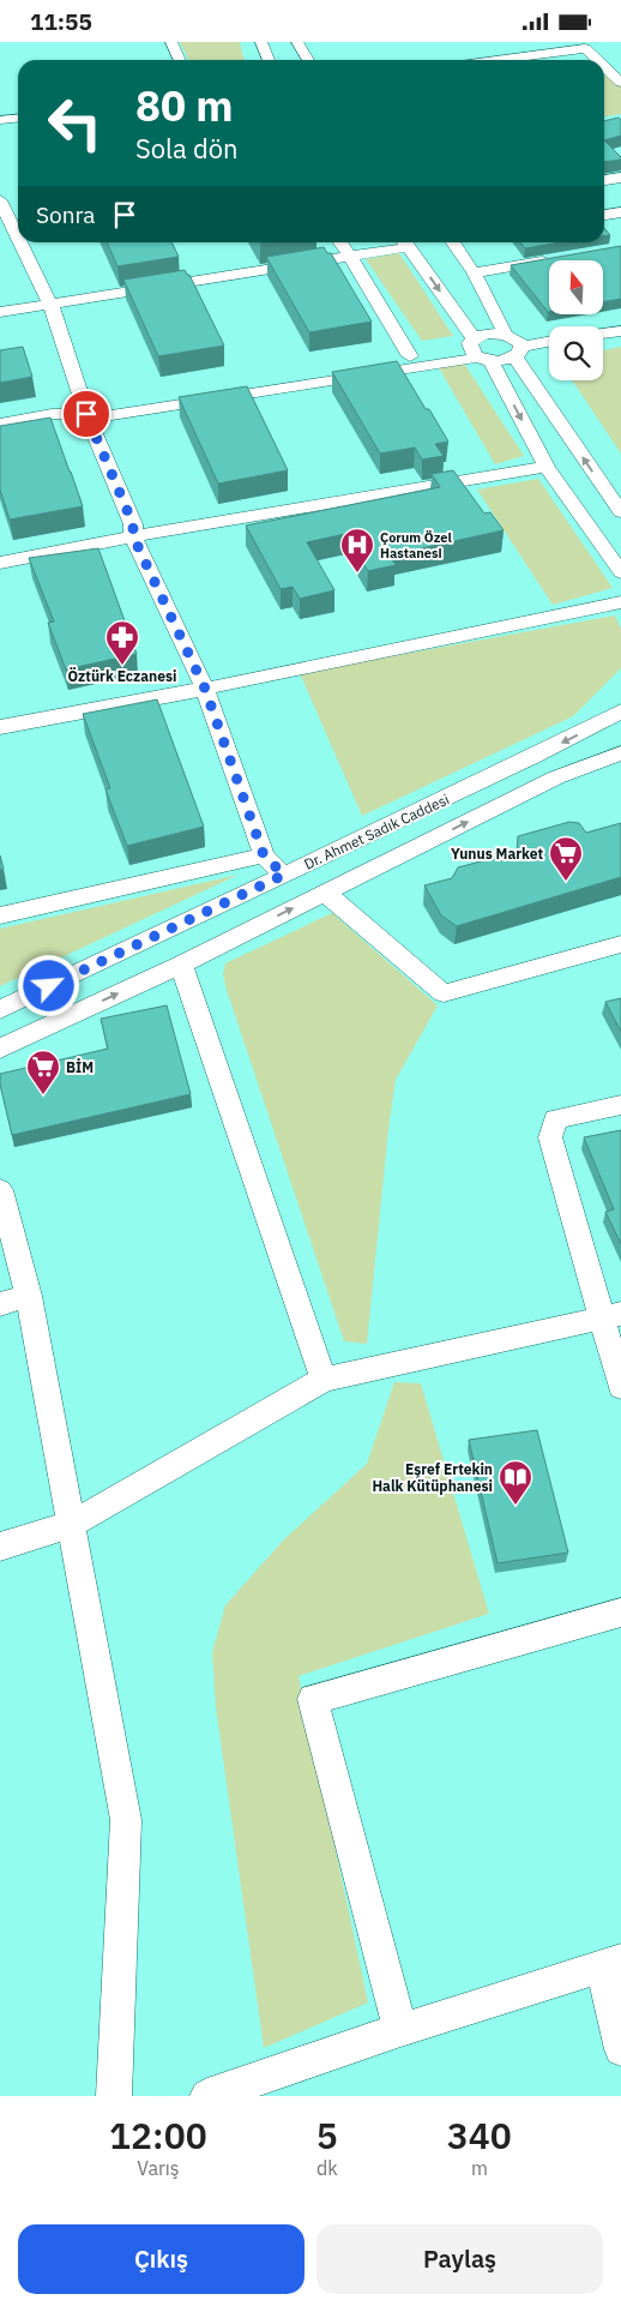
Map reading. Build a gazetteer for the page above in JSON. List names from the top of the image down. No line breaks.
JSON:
{"streets":{"street":["Dr. Ahmet Sadık Caddesi"]},"places":{"hospital":["Çorum Özel Hastanesi"],"pharmacy":["Öztürk Eczanesi"],"supermarket":["Yunus Market","BİM"],"library":["Eşref Ertekin Halk Kütüphanesi"]},"north":"top","page":{"status":"11:55","turn":["80 m","Sola dön"],"then":"Sonra","eta":["12:00","Varış","5","dk","340","m"],"buttons":["Çıkış","Paylaş"]}}
